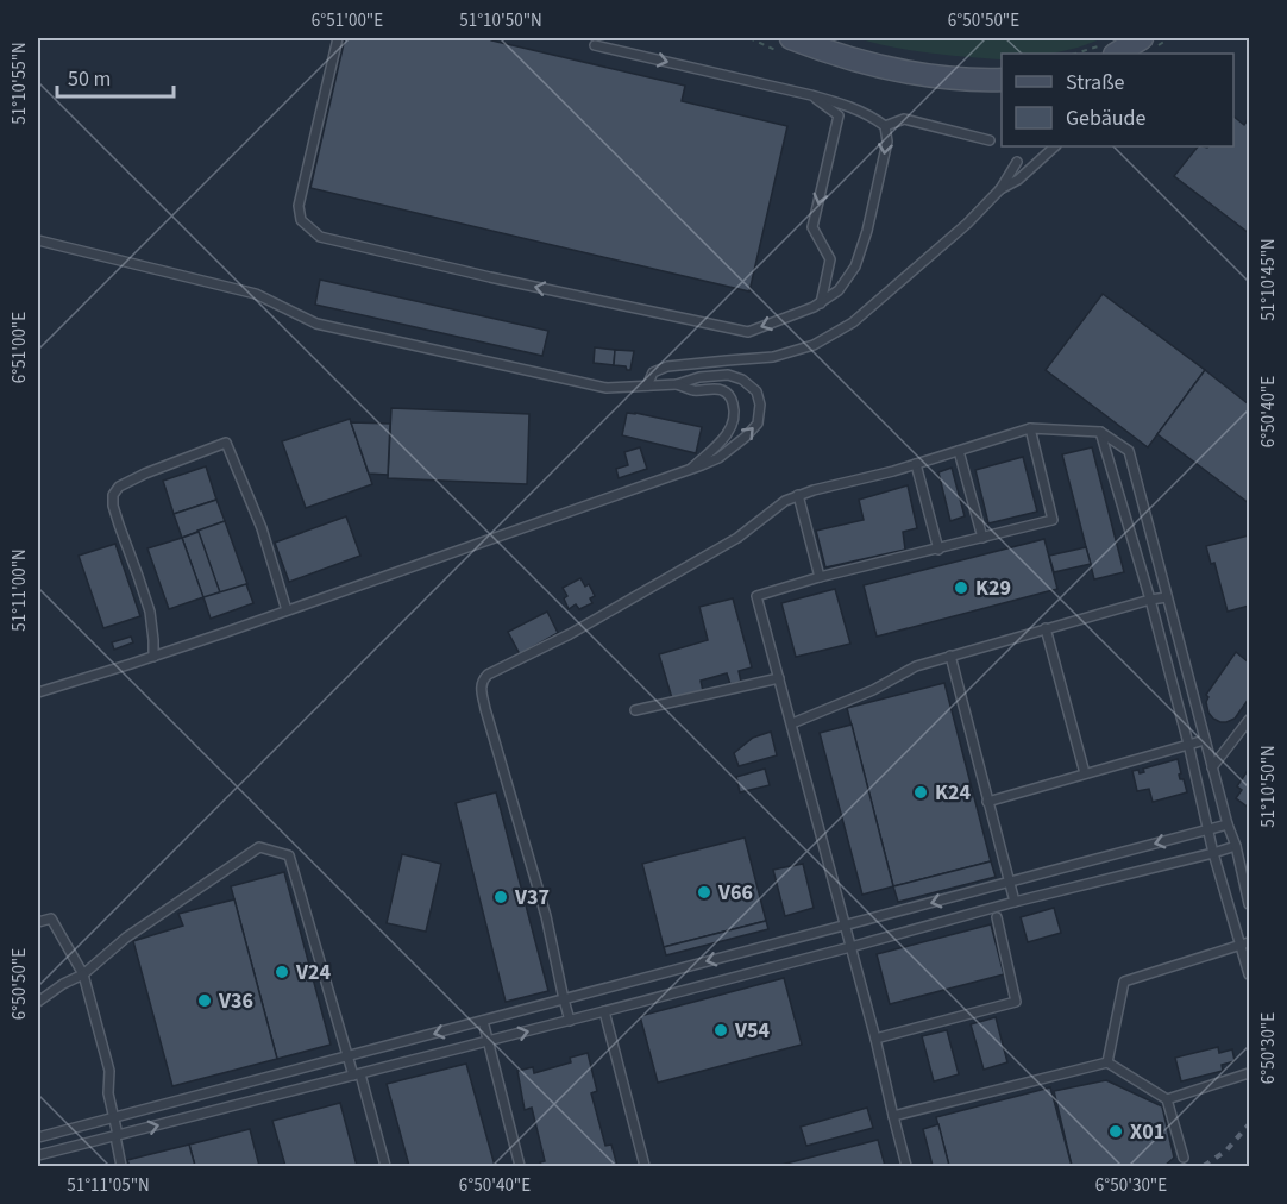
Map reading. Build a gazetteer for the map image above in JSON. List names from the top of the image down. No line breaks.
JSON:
{"places":["K29","K24","V66","V37","V24","V36","V54","X01"],"legend":["Straße","Gebäude"],"scale_bar":"50 m","coordinates":["6°51'00\"E","51°10'50\"N","6°50'50\"E","51°10'55\"N","51°10'45\"N","6°50'40\"E","51°11'00\"N","6°50'30\"E","51°11'05\"N"]}
